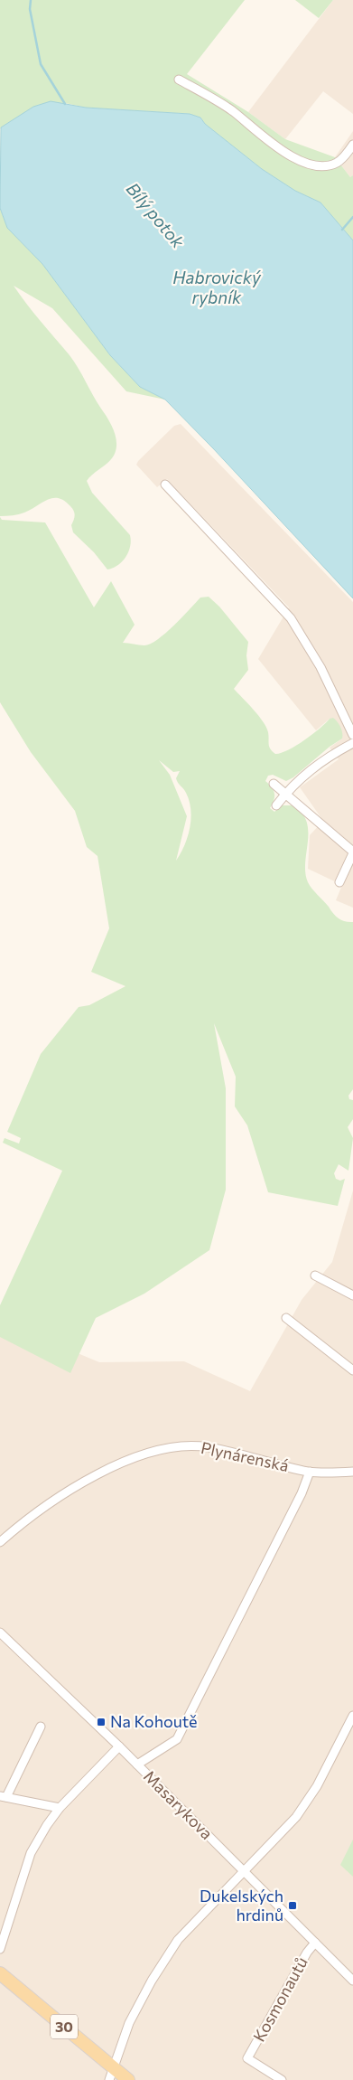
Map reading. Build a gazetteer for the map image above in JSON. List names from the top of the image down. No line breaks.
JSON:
{"streets":{"main road":["30"],"street":["Plynárenská","Masarykova","Kosmonautů"]},"crossings":[["Masarykova","Kosmonautů"]],"water":["Bílý potok","Habrovický rybník"],"places":{"transit":["Na Kohoutě","Dukelských hrdinů"]}}
